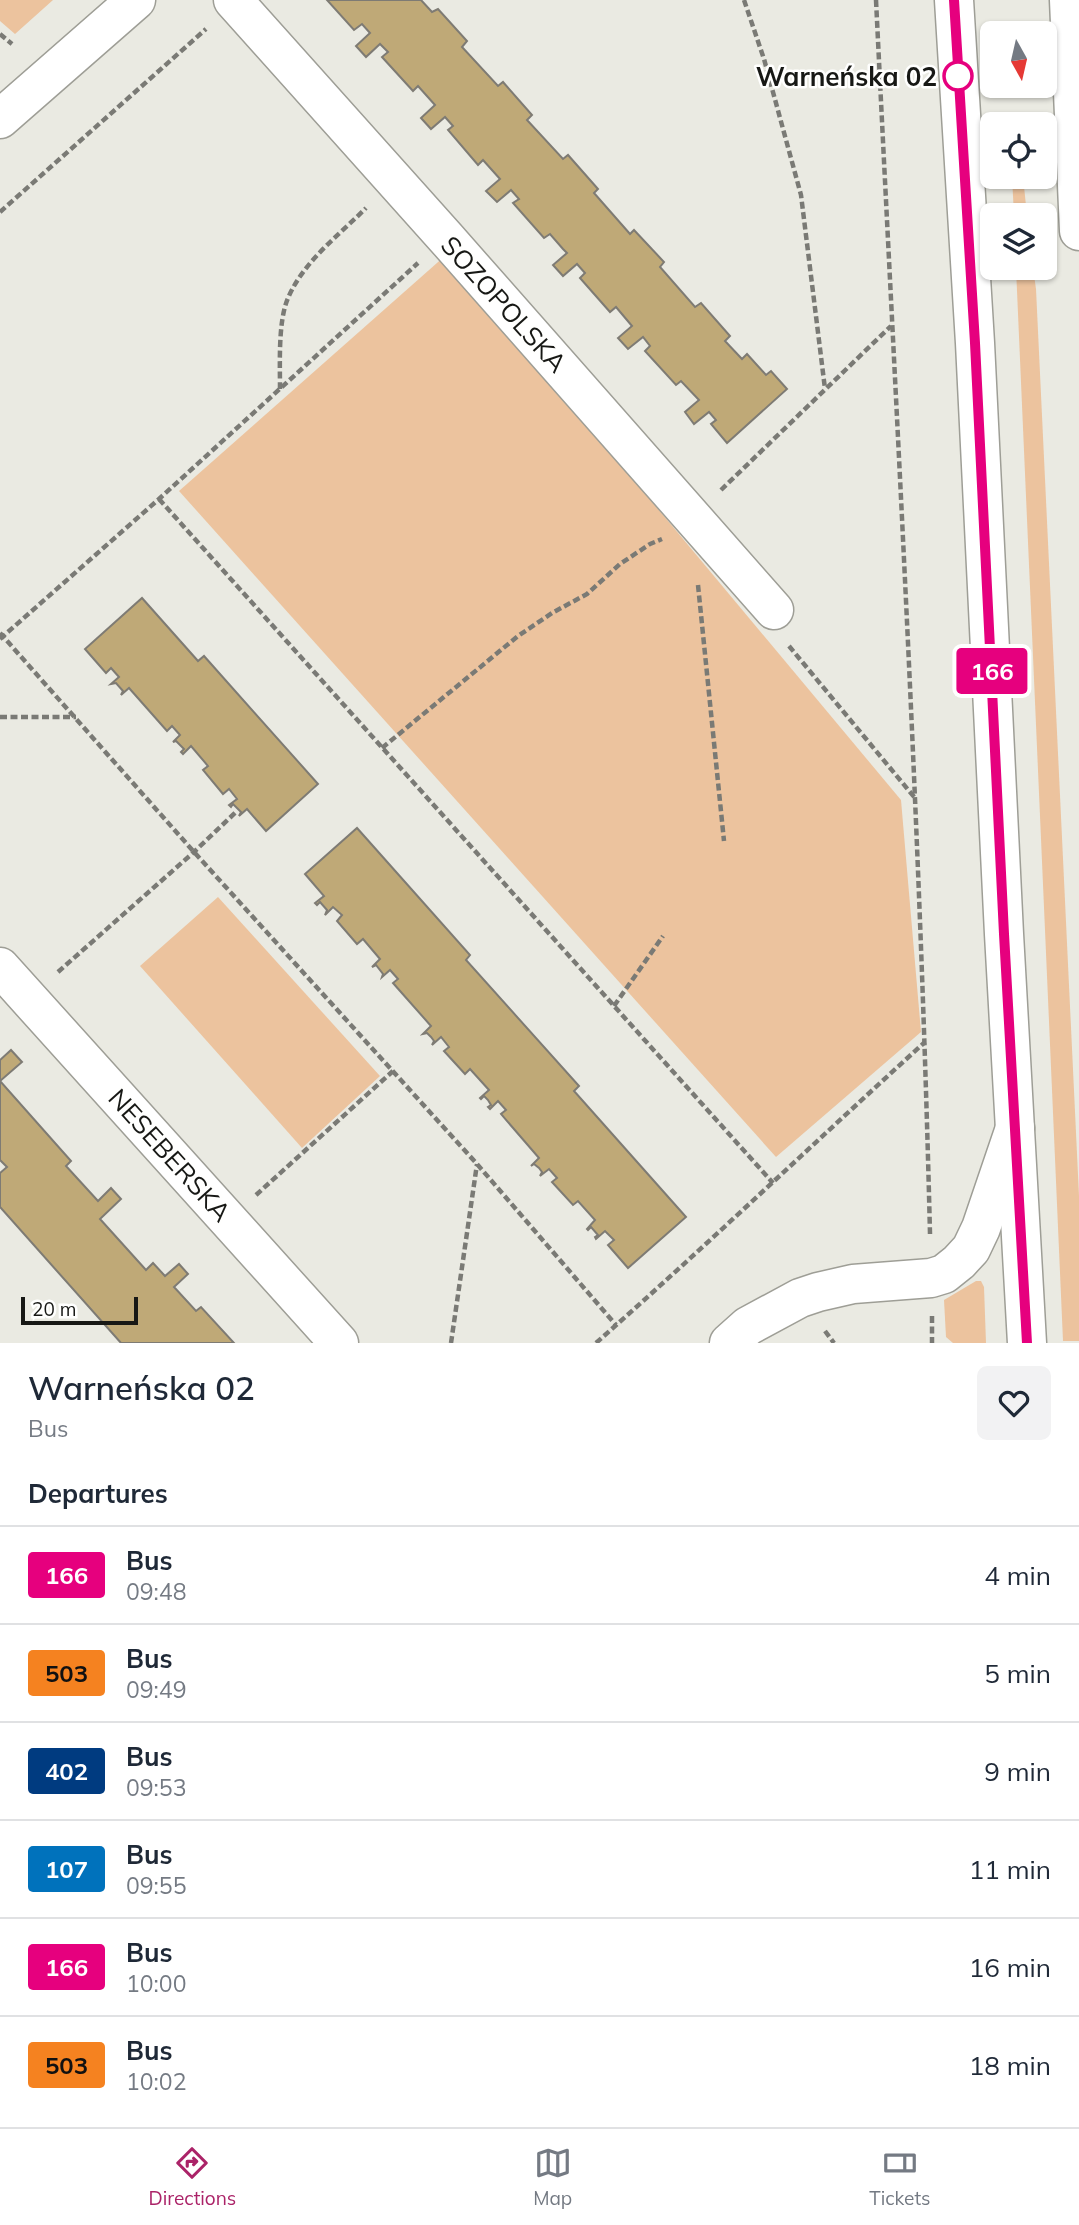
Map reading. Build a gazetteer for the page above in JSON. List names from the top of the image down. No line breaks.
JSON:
{"streets":{"street":["SOZOPOLSKA","NESEBERSKA"]},"places":["Warneńska 02"],"lines":["bus line 166"],"scale_bar":"20 m","north":"bottom","page":{"on_map":"166","scale":"20 m","heading":[["Warneńska 02","Bus"],"Departures"],"list":[{"mark":"166","name":"Bus","note":"09:48","value":"4 min"},{"mark":"503","name":"Bus","note":"09:49","value":"5 min"},{"mark":"402","name":"Bus","note":"09:53","value":"9 min"},{"mark":"107","name":"Bus","note":"09:55","value":"11 min"},{"mark":"166","name":"Bus","note":"10:00","value":"16 min"},{"mark":"503","name":"Bus","note":"10:02","value":"18 min"}],"tabs":["Directions","Map","Tickets"]}}
